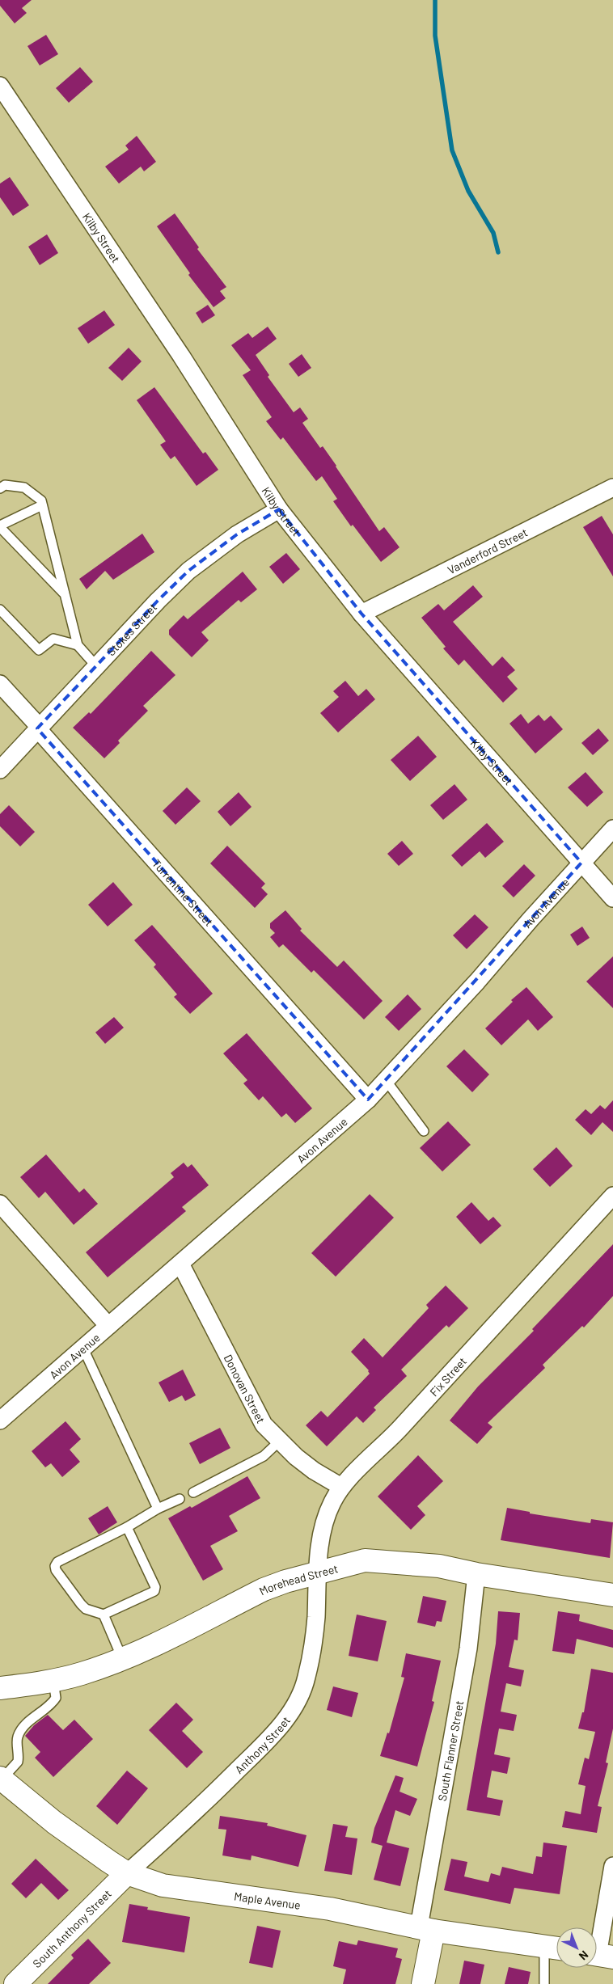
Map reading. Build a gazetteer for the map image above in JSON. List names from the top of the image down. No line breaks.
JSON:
{"streets":{"main road":["Morehead Street","South Flanner Street","Maple Avenue","South Anthony Street"],"street":["Kilby Street","Vanderford Street","Stokes Street","Turrentine Street","Avon Avenue","Fix Street","Donovan Street","Anthony Street"]},"crossings":[["Kilby Street","Vanderford Street"],["Kilby Street","Stokes Street"],["Kilby Street","Avon Avenue"],["Stokes Street","Turrentine Street"],["Turrentine Street","Avon Avenue"],["Avon Avenue","Donovan Street"],["Fix Street","Donovan Street"],["Fix Street","Morehead Street"],["Fix Street","Anthony Street"],["Morehead Street","Anthony Street"],["Morehead Street","South Flanner Street"],["Anthony Street","Maple Avenue"],["Anthony Street","South Anthony Street"],["South Flanner Street","Maple Avenue"],["Maple Avenue","South Anthony Street"]],"north":"bottom right"}
